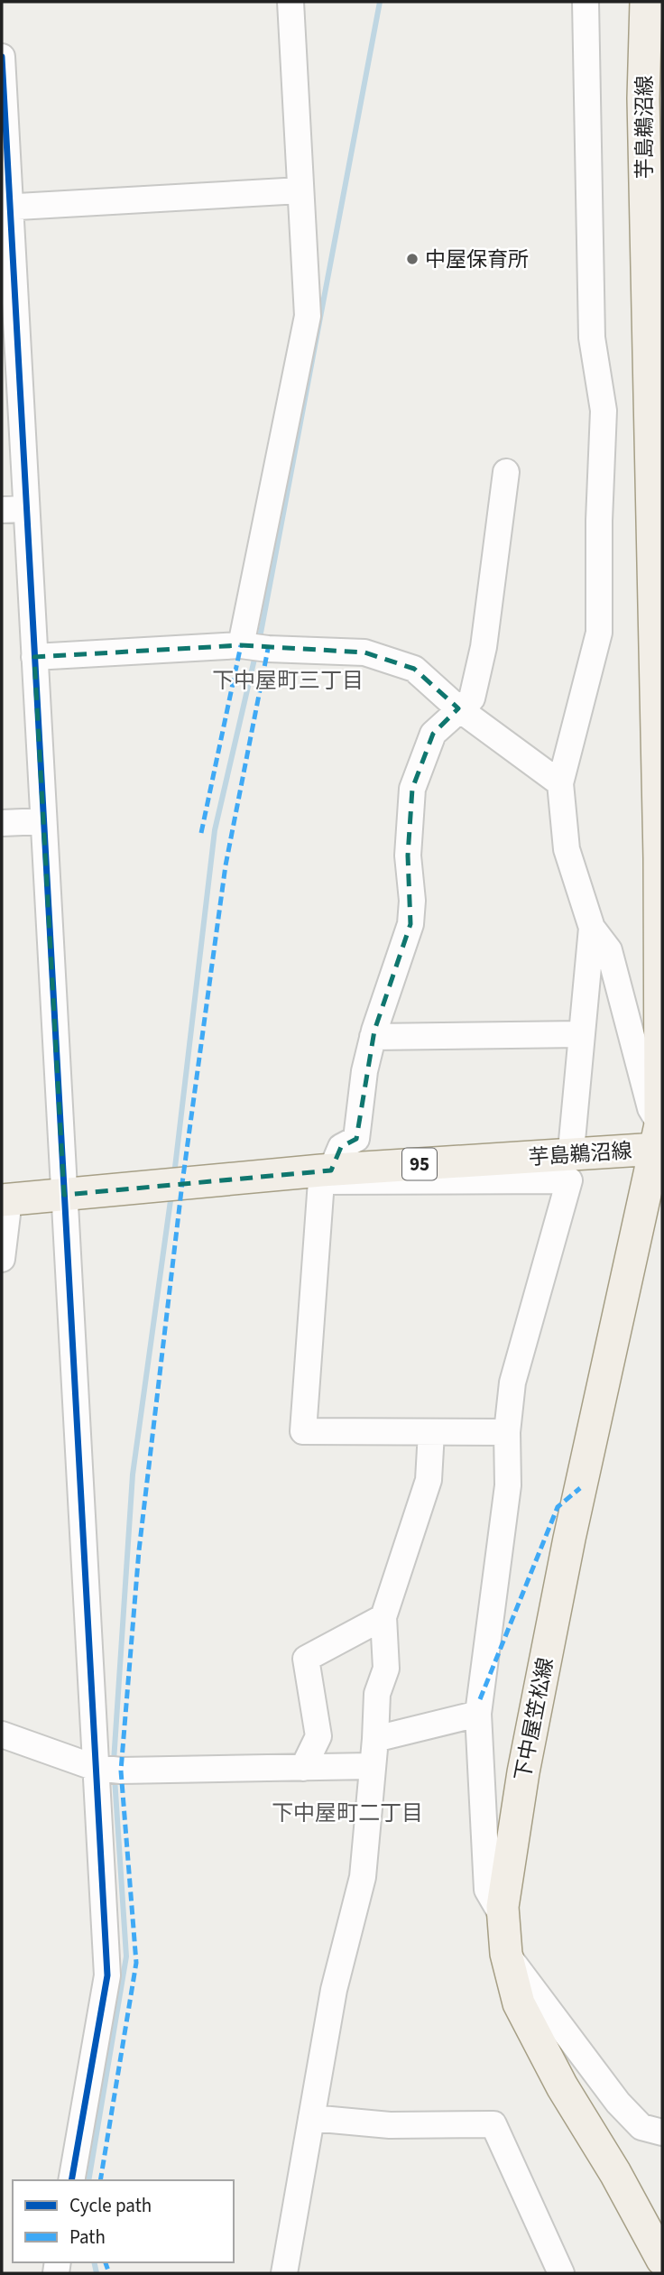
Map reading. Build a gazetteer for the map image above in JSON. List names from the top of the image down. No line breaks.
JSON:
{"streets":{"main road":["芋島鵜沼線","95","下中屋笠松線"]},"crossings":[["芋島鵜沼線","下中屋笠松線"]],"districts":["下中屋町三丁目","下中屋町二丁目"],"places":["中屋保育所"],"legend":["Cycle path","Path"]}
